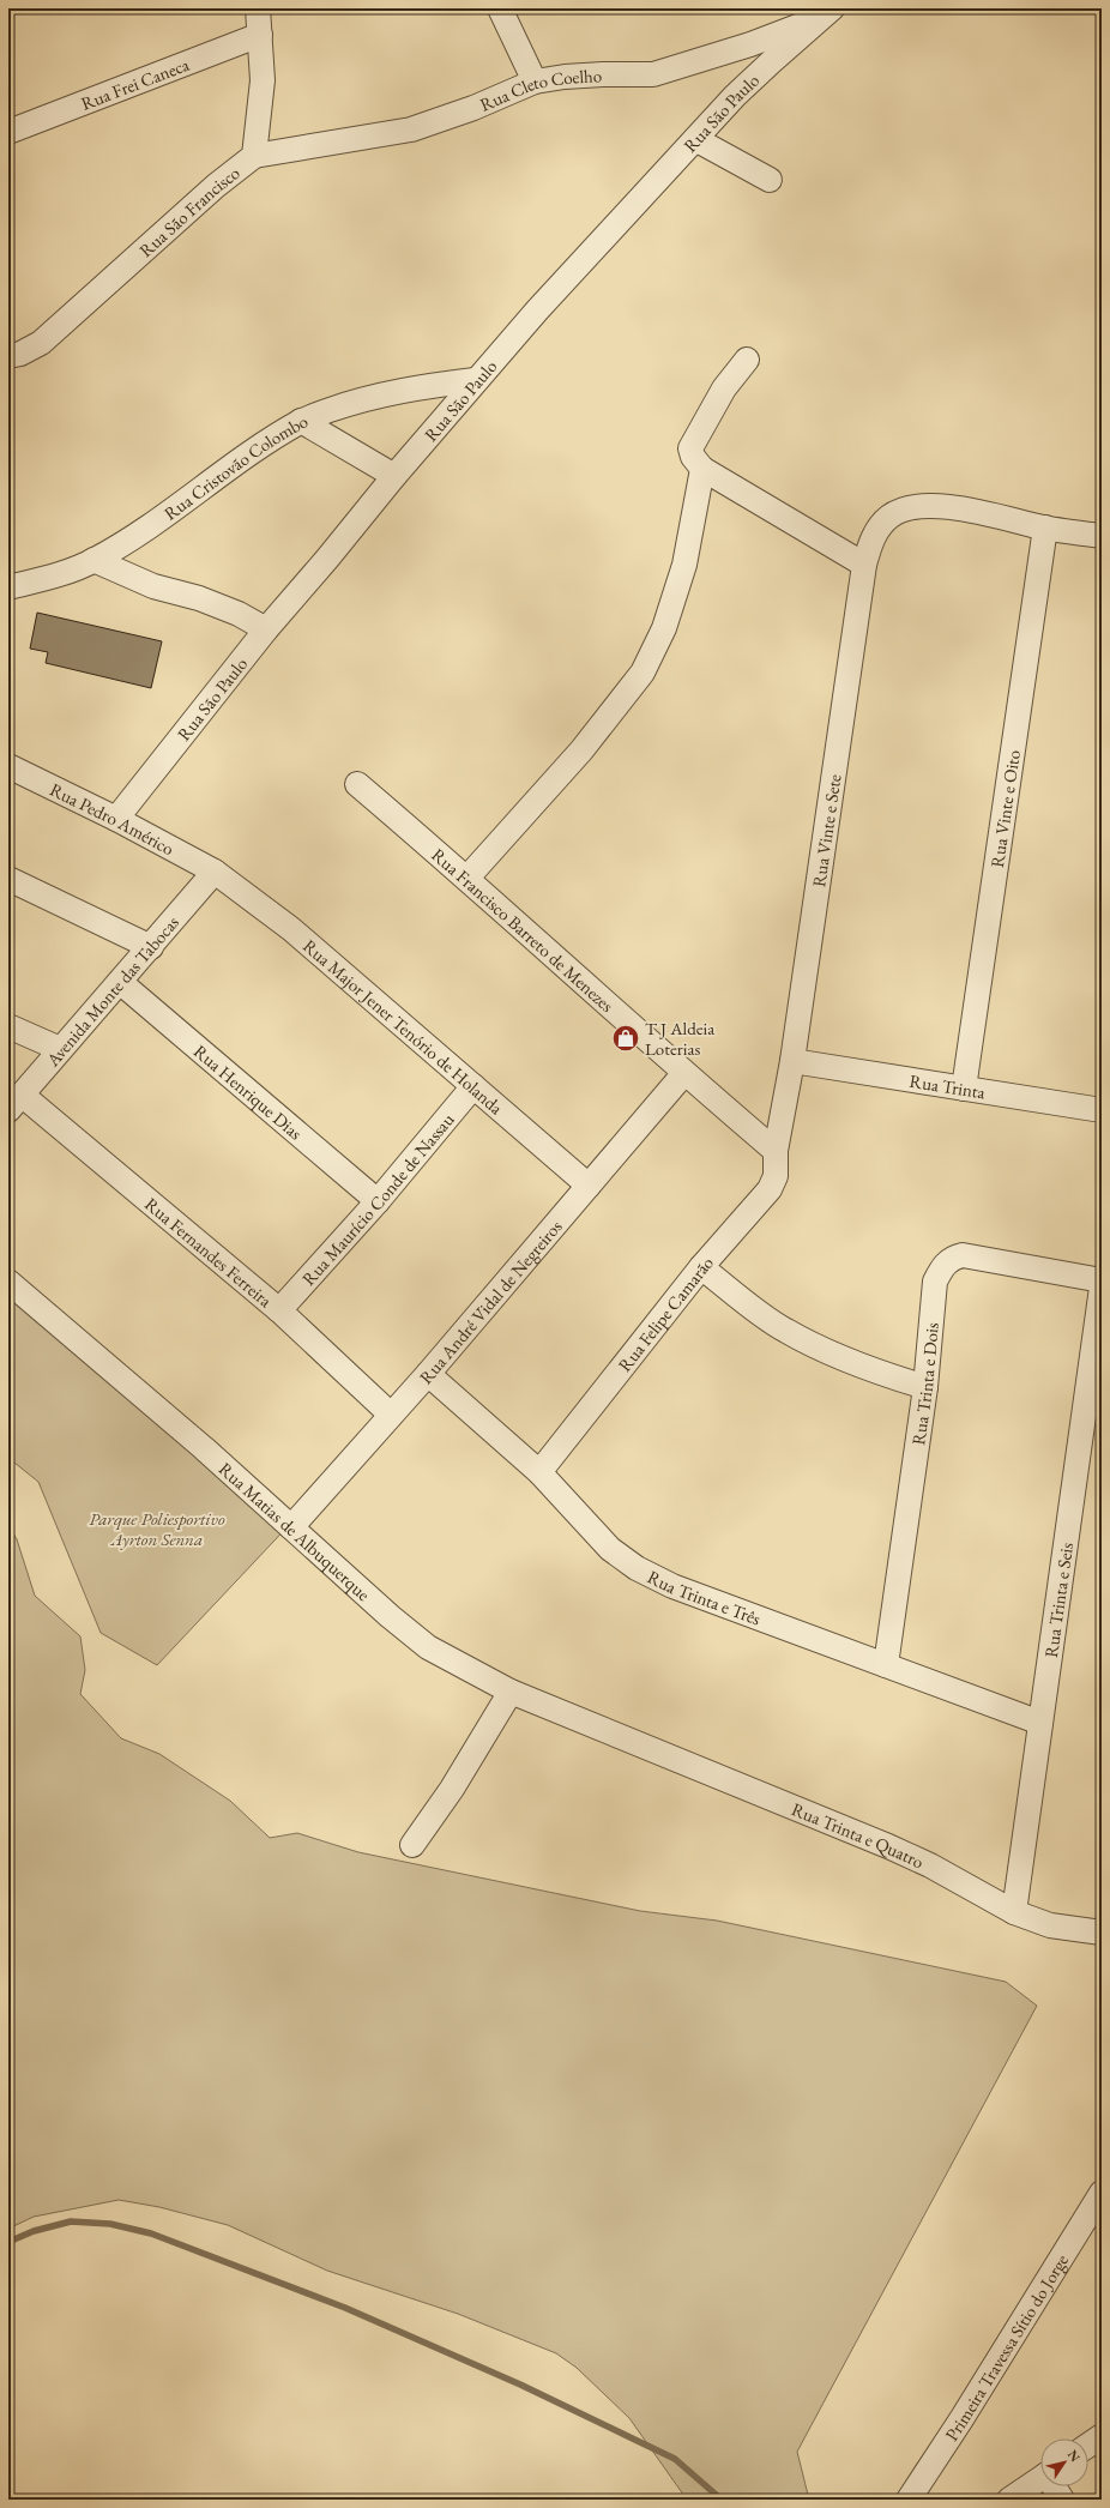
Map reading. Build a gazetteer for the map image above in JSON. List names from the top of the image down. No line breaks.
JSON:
{"streets":{"street":["Rua Frei Caneca","Rua Cleto Coelho","Rua São Paulo","Rua São Francisco","Rua Cristovão Colombo","Rua Vinte e Oito","Rua Pedro Américo","Rua Vinte e Sete","Rua Francisco Barreto de Menezes","Avenida Monte das Tabocas","Rua Major Jener Tenório de Holanda","Rua Trinta","Rua Henrique Dias","Rua Maurício Conde de Nassau","Rua Fernandes Ferreira","Rua André Vidal de Negreiros","Rua Felipe Camarão","Rua Trinta e Dois","Rua Matias de Albuquerque","Rua Trinta e Três","Rua Trinta e Seis","Rua Trinta e Quatro","Primeira Travessa Sítio do Jorge"]},"crossings":[["Rua Frei Caneca","Rua São Francisco"],["Rua Cleto Coelho","Rua São Paulo"],["Rua Cleto Coelho","Rua São Francisco"],["Rua São Paulo","Rua Cristovão Colombo"],["Rua São Paulo","Rua Pedro Américo"],["Rua Vinte e Oito","Rua Vinte e Sete"],["Rua Vinte e Oito","Rua Trinta"],["Rua Pedro Américo","Avenida Monte das Tabocas"],["Rua Pedro Américo","Rua Major Jener Tenório de Holanda"],["Rua Vinte e Sete","Rua Francisco Barreto de Menezes"],["Rua Vinte e Sete","Rua Trinta"],["Rua Vinte e Sete","Rua Felipe Camarão"],["Rua Francisco Barreto de Menezes","Rua André Vidal de Negreiros"],["Rua Francisco Barreto de Menezes","Rua Felipe Camarão"],["Avenida Monte das Tabocas","Rua Major Jener Tenório de Holanda"],["Avenida Monte das Tabocas","Rua Henrique Dias"],["Avenida Monte das Tabocas","Rua Fernandes Ferreira"],["Rua Major Jener Tenório de Holanda","Rua Maurício Conde de Nassau"],["Rua Major Jener Tenório de Holanda","Rua André Vidal de Negreiros"],["Rua Henrique Dias","Rua Maurício Conde de Nassau"],["Rua Maurício Conde de Nassau","Rua Fernandes Ferreira"],["Rua Fernandes Ferreira","Rua André Vidal de Negreiros"],["Rua André Vidal de Negreiros","Rua Matias de Albuquerque"],["Rua André Vidal de Negreiros","Rua Trinta e Três"],["Rua Felipe Camarão","Rua Trinta e Três"],["Rua Trinta e Dois","Rua Trinta e Três"],["Rua Matias de Albuquerque","Rua Trinta e Quatro"],["Rua Trinta e Três","Rua Trinta e Seis"],["Rua Trinta e Seis","Rua Trinta e Quatro"]],"parks":["Parque Poliesportivo Ayrton Senna"],"places":{"shop":["T J Aldeia Loterias"]},"north":"top right"}
